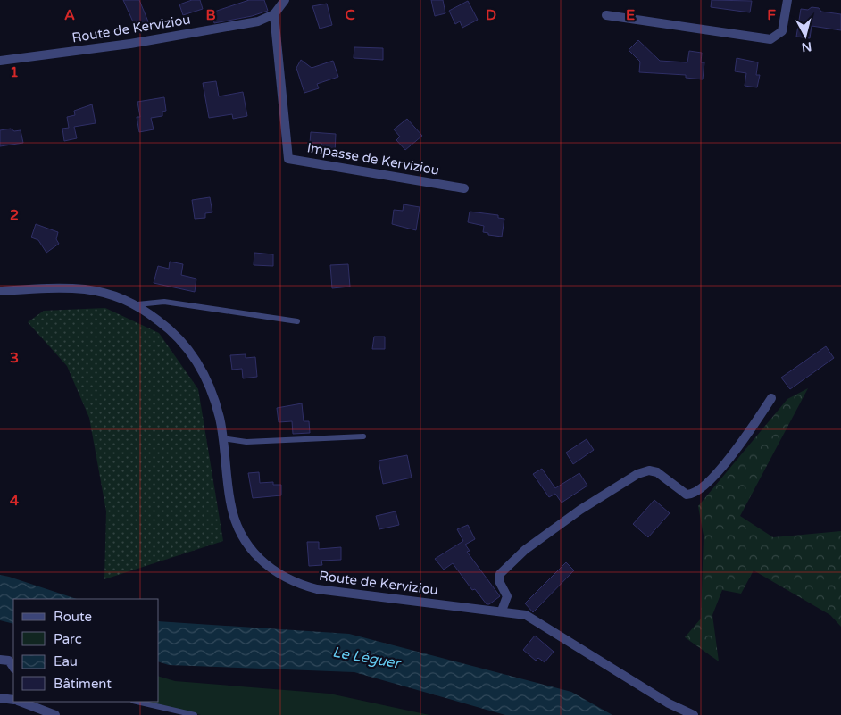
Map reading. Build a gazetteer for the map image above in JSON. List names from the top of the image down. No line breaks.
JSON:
{"streets":{"street":["Route de Kerviziou","Impasse de Kerviziou"]},"crossings":[["Route de Kerviziou","Impasse de Kerviziou"]],"water":["Le Léguer"],"legend":["Route","Parc","Eau","Bâtiment"],"north":"bottom","grid":{"columns":["A","B","C","D","E","F"],"rows":["1","2","3","4"]}}
